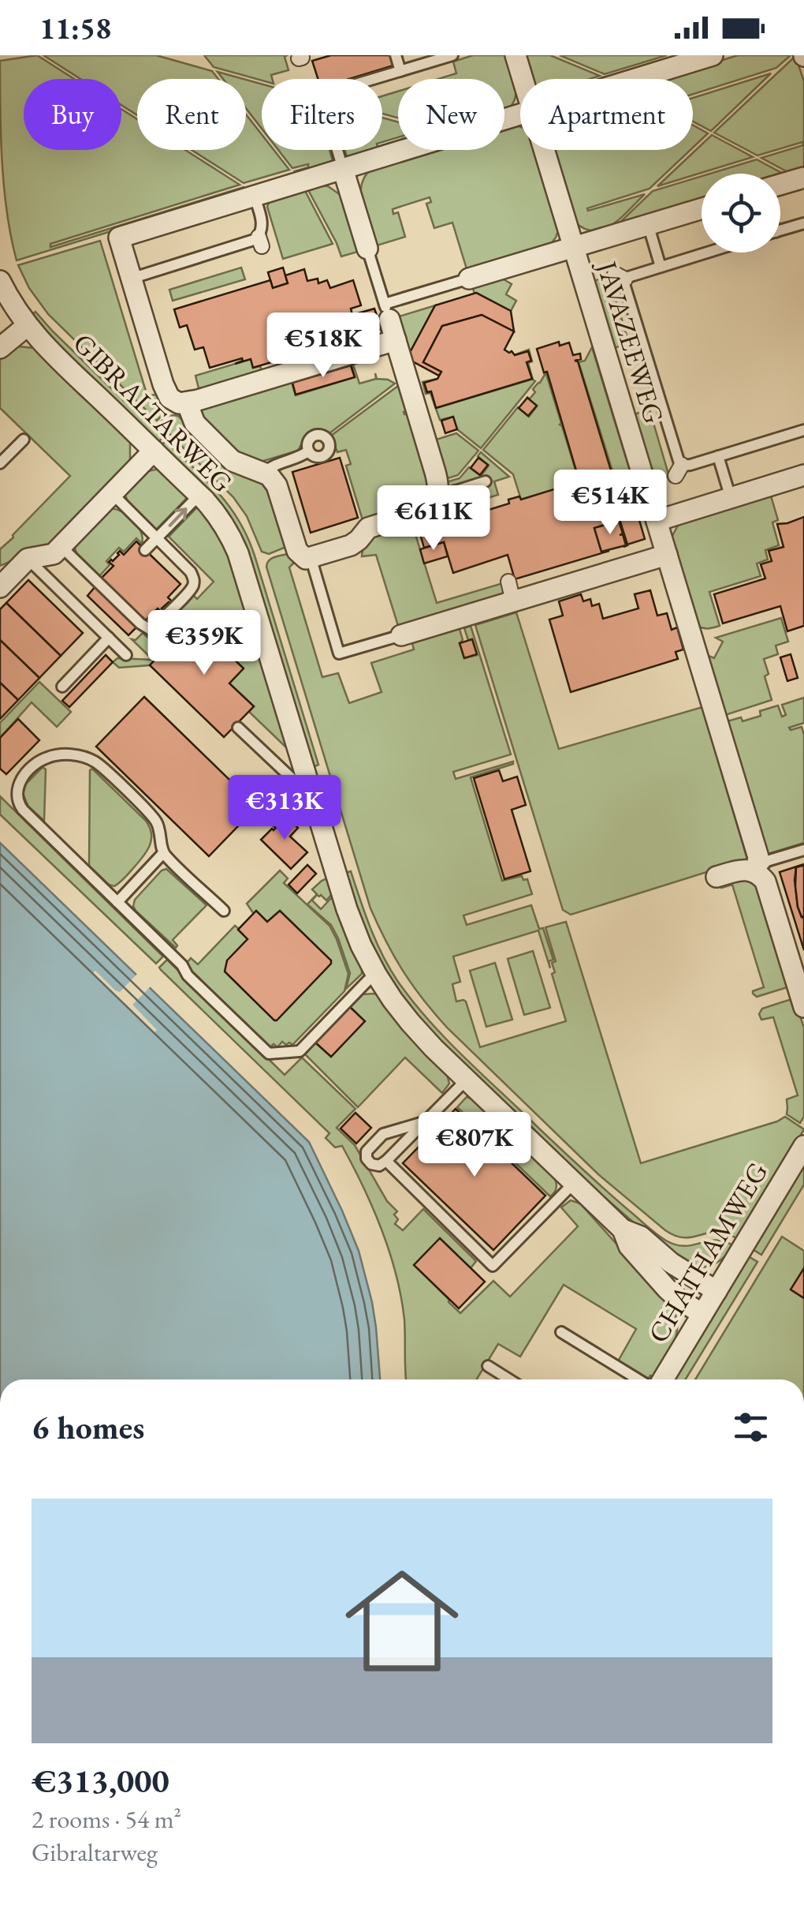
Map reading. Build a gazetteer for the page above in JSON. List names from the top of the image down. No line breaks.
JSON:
{"streets":{"street":["JAVAZEEWEG","GIBRALTARWEG","CHATHAMWEG"]},"crossings":[["GIBRALTARWEG","CHATHAMWEG"]],"page":{"status":"11:58","chip":["Buy","Rent","Filters","New","Apartment"],"price":["€518K","€514K","€611K","€359K","€313K","€807K"],"heading":"6 homes","list":[{"name":"€313,000","note":"2 rooms · 54 m² · Gibraltarweg"}]}}
